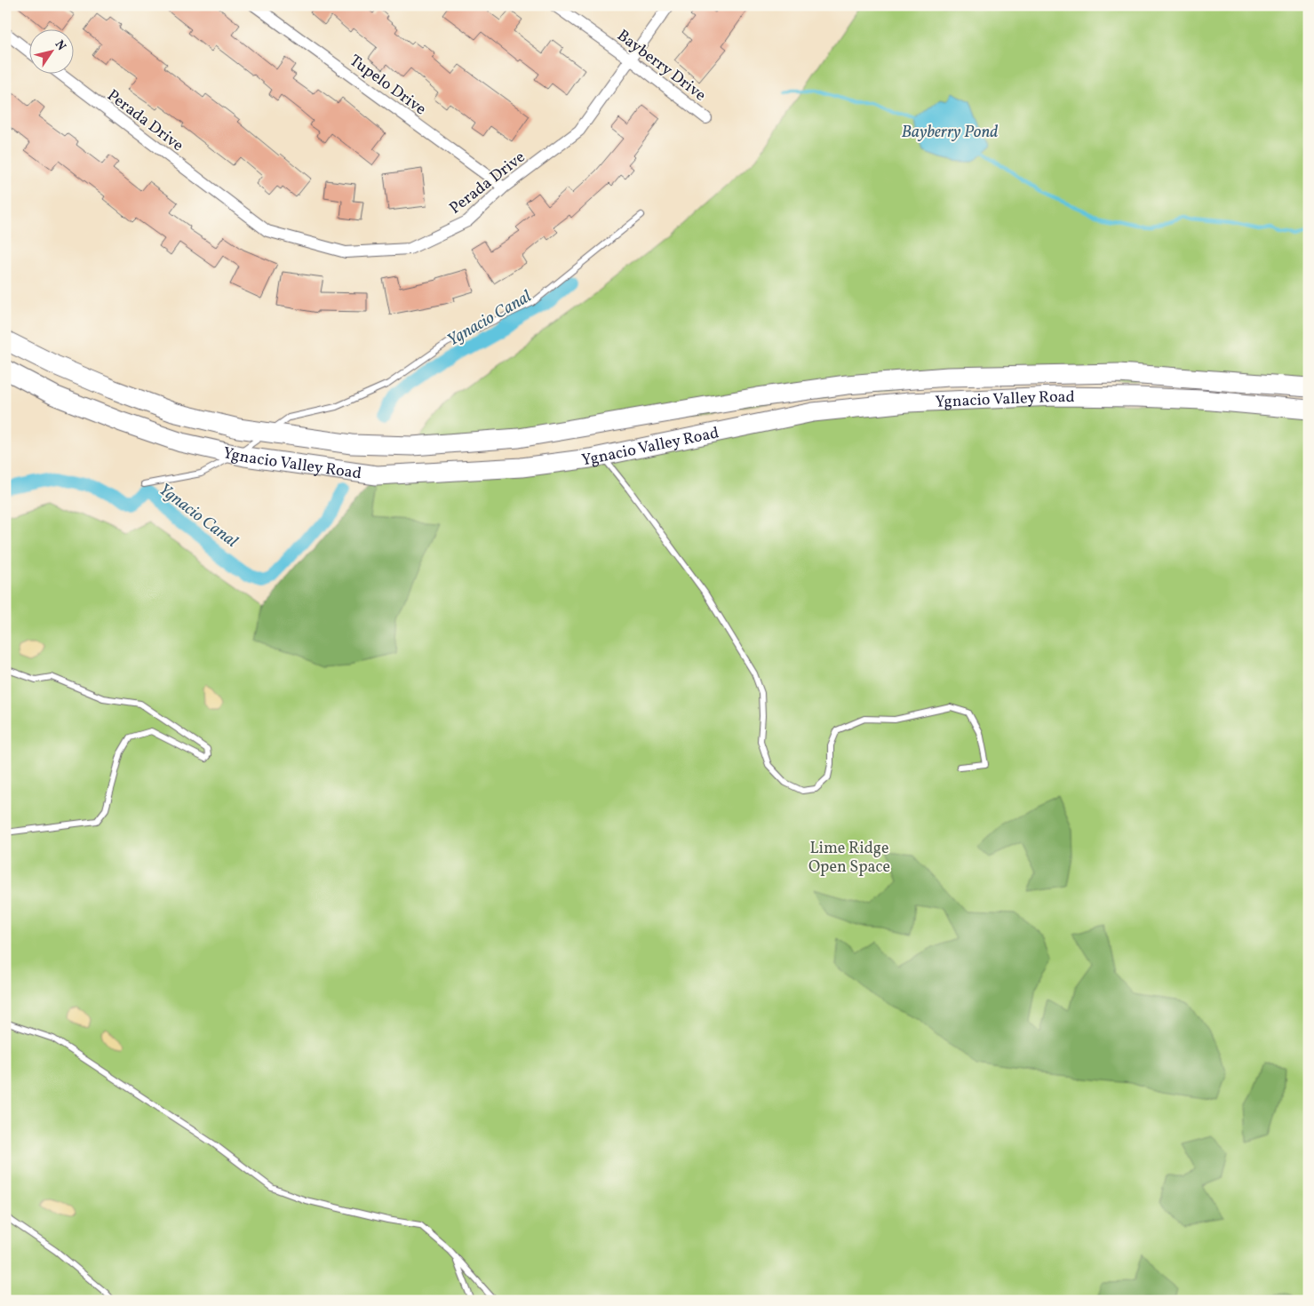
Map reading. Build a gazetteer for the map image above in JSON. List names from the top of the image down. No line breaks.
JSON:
{"streets":{"highway":["Ygnacio Valley Road"],"street":["Bayberry Drive","Tupelo Drive","Perada Drive"]},"crossings":[["Bayberry Drive","Perada Drive"],["Tupelo Drive","Perada Drive"]],"water":["Bayberry Pond","Ygnacio Canal"],"parks":["Lime Ridge Open Space"],"north":"top right"}
